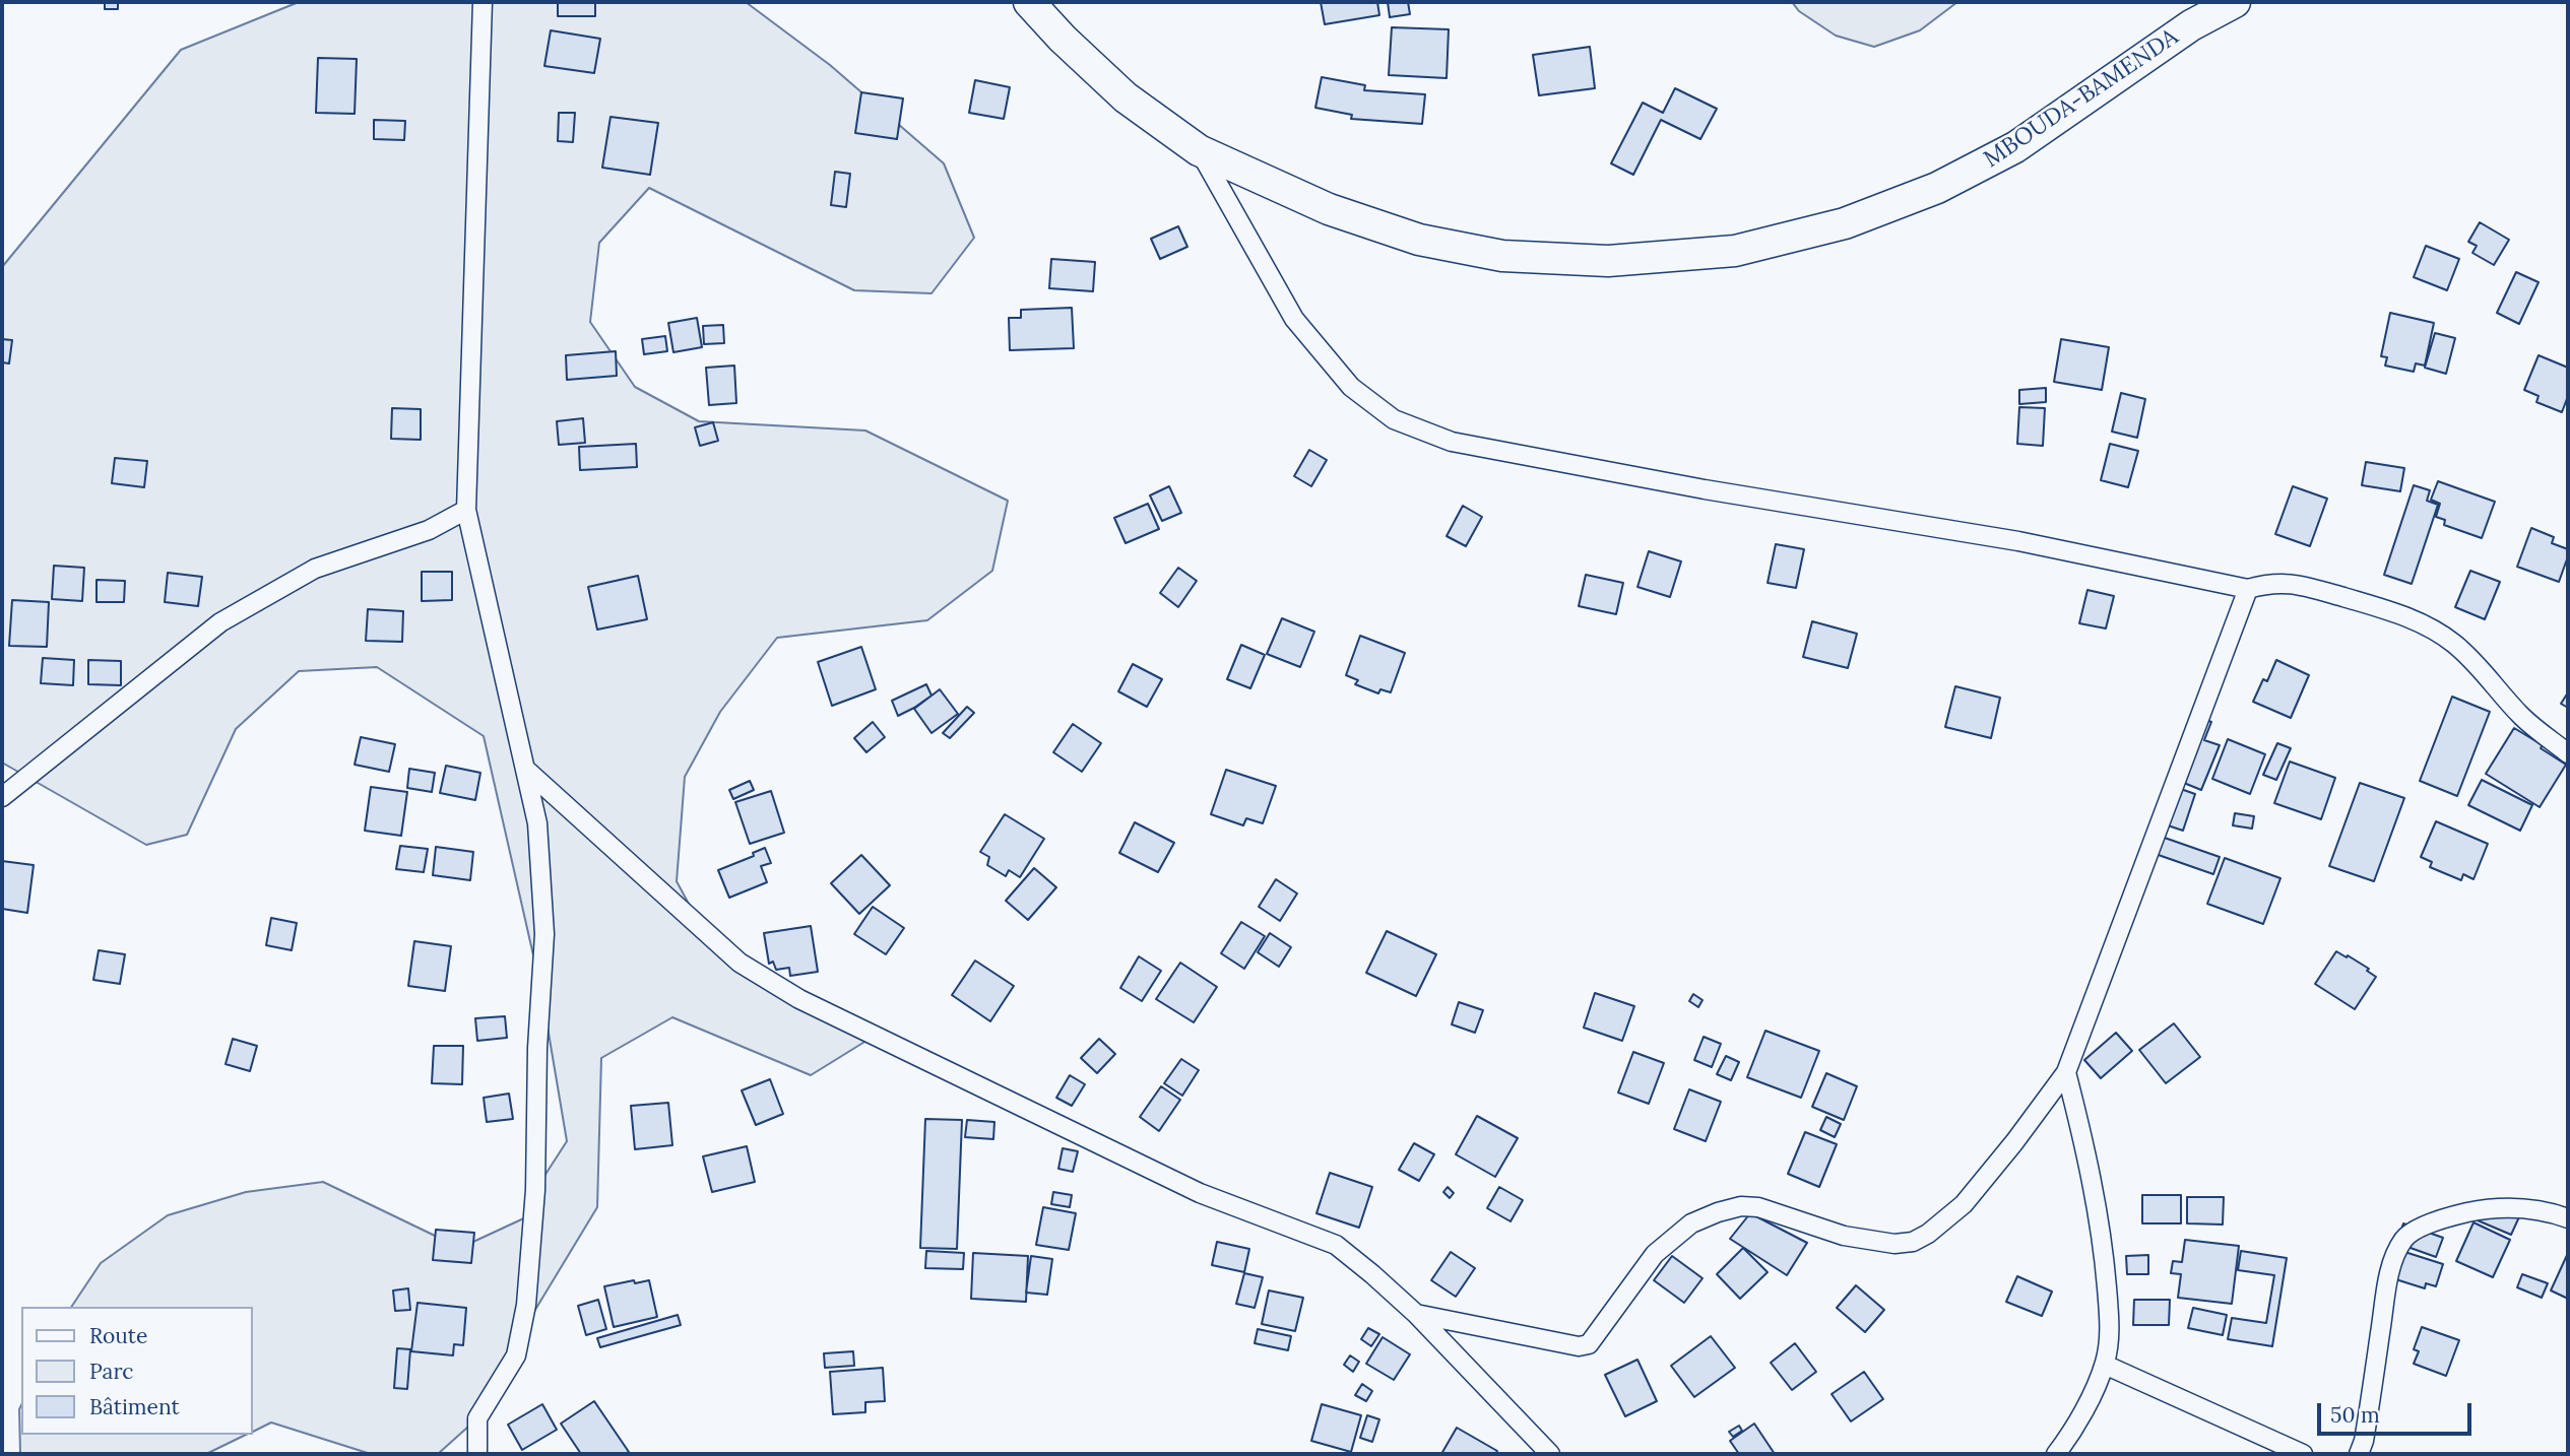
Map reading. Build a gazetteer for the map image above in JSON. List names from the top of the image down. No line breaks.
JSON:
{"streets":{"highway":["MBOUDA-BAMENDA"]},"legend":["Route","Parc","Bâtiment"],"scale_bar":"50 m"}
